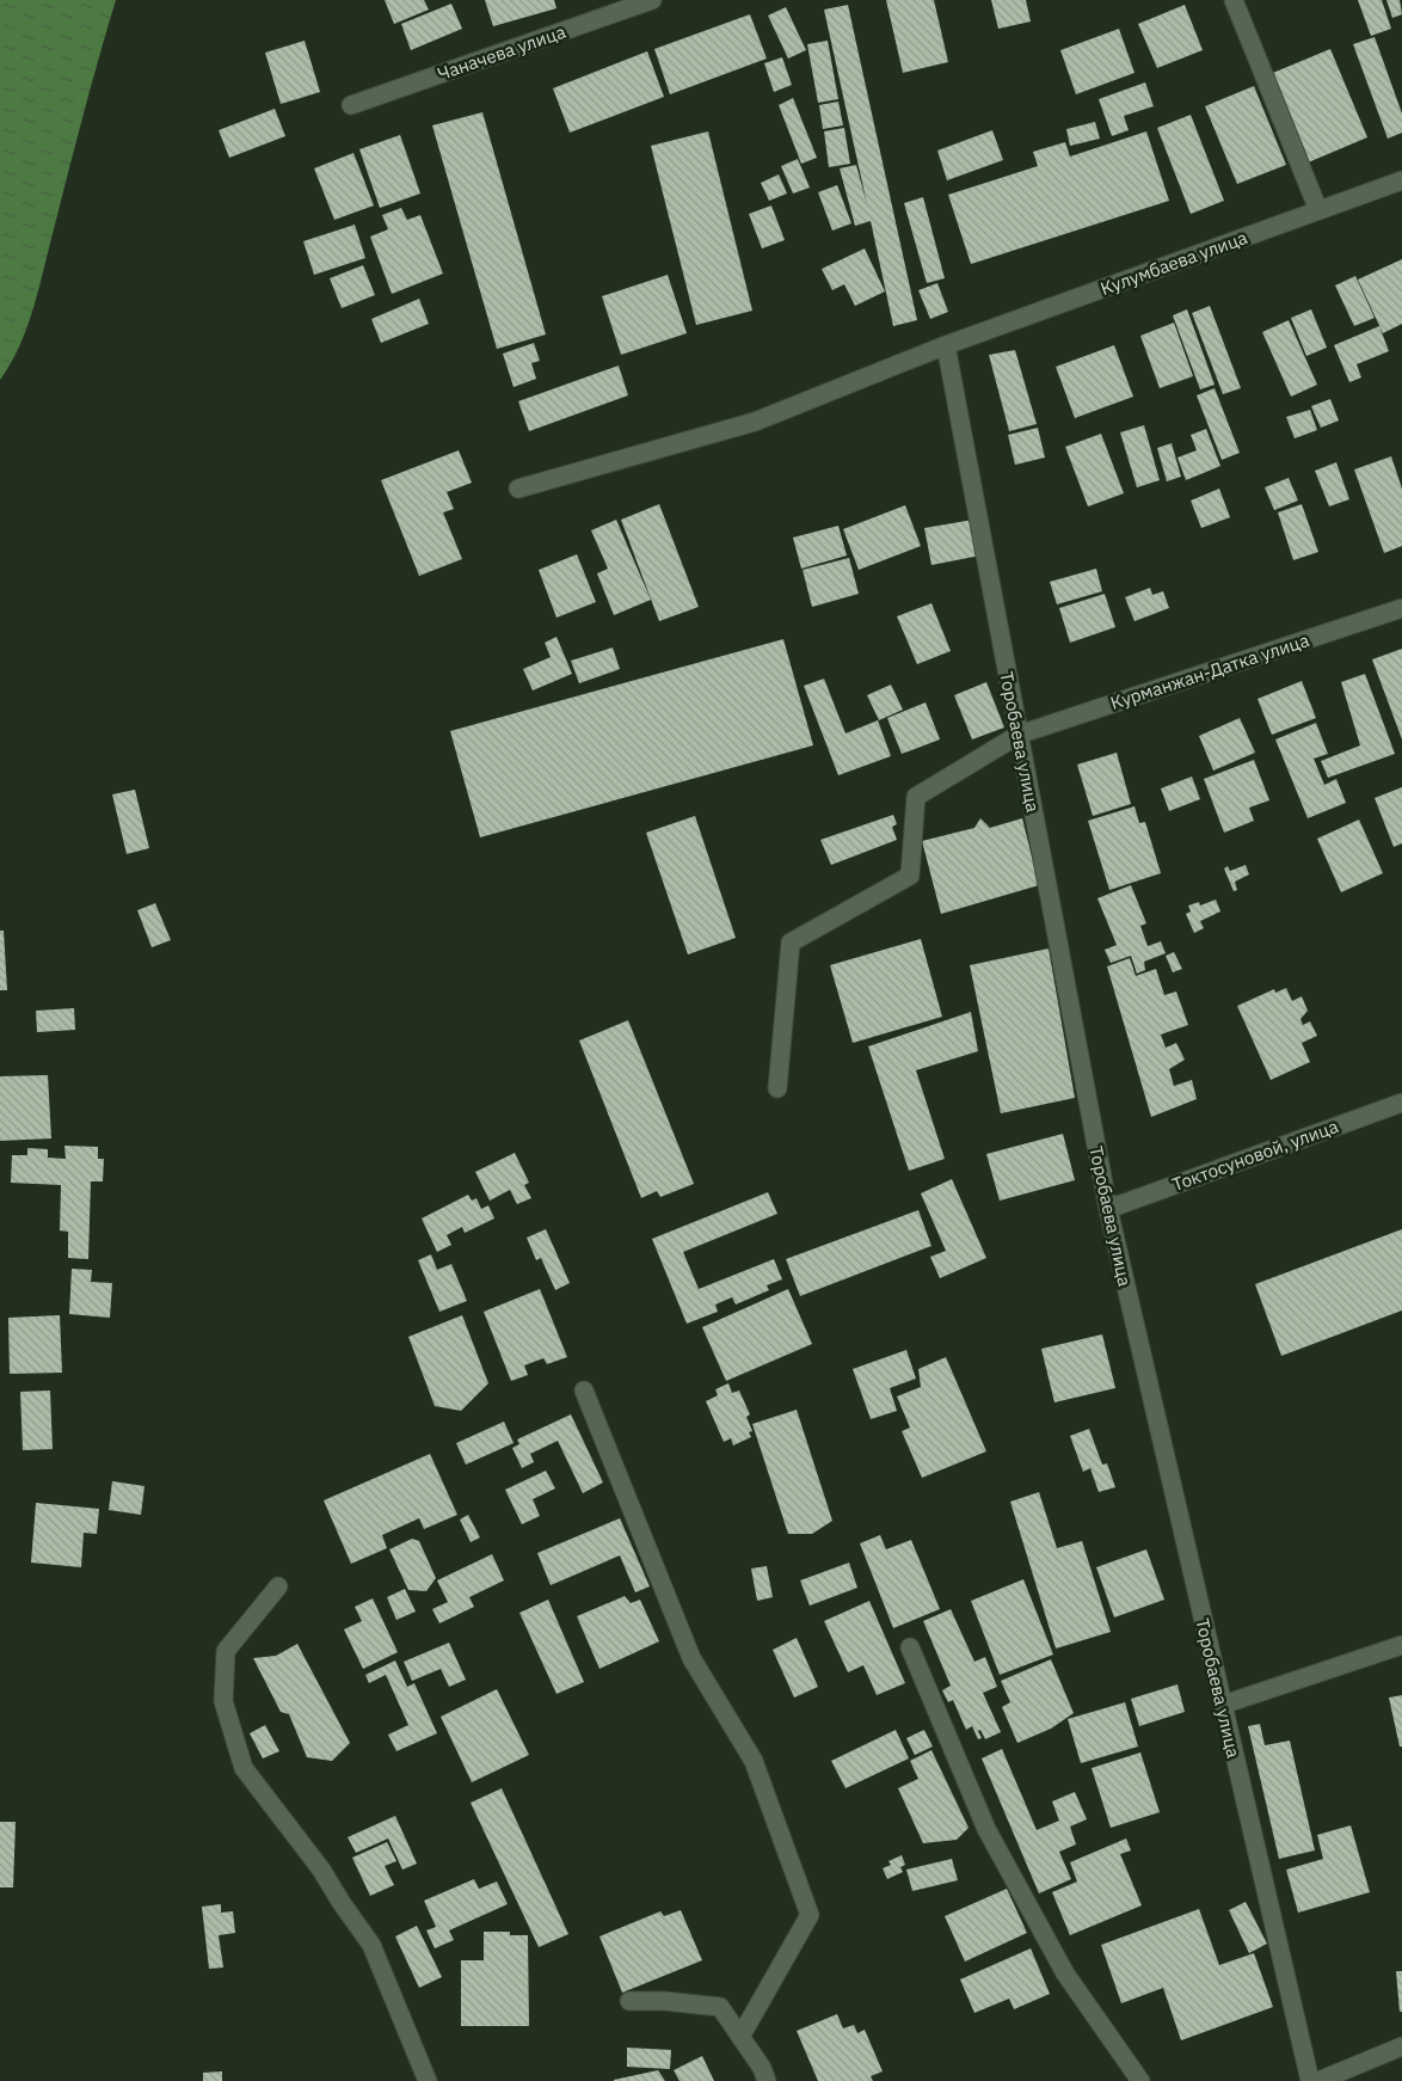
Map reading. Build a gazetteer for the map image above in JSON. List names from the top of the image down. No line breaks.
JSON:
{"streets":{"street":["Чаначева улица","Кулумбаева улица","Курманжан-Датка улица","Торобаева улица","Токтосуновой, улица"]},"crossings":[["Кулумбаева улица","Торобаева улица"],["Курманжан-Датка улица","Торобаева улица"],["Торобаева улица","Токтосуновой, улица"]]}
